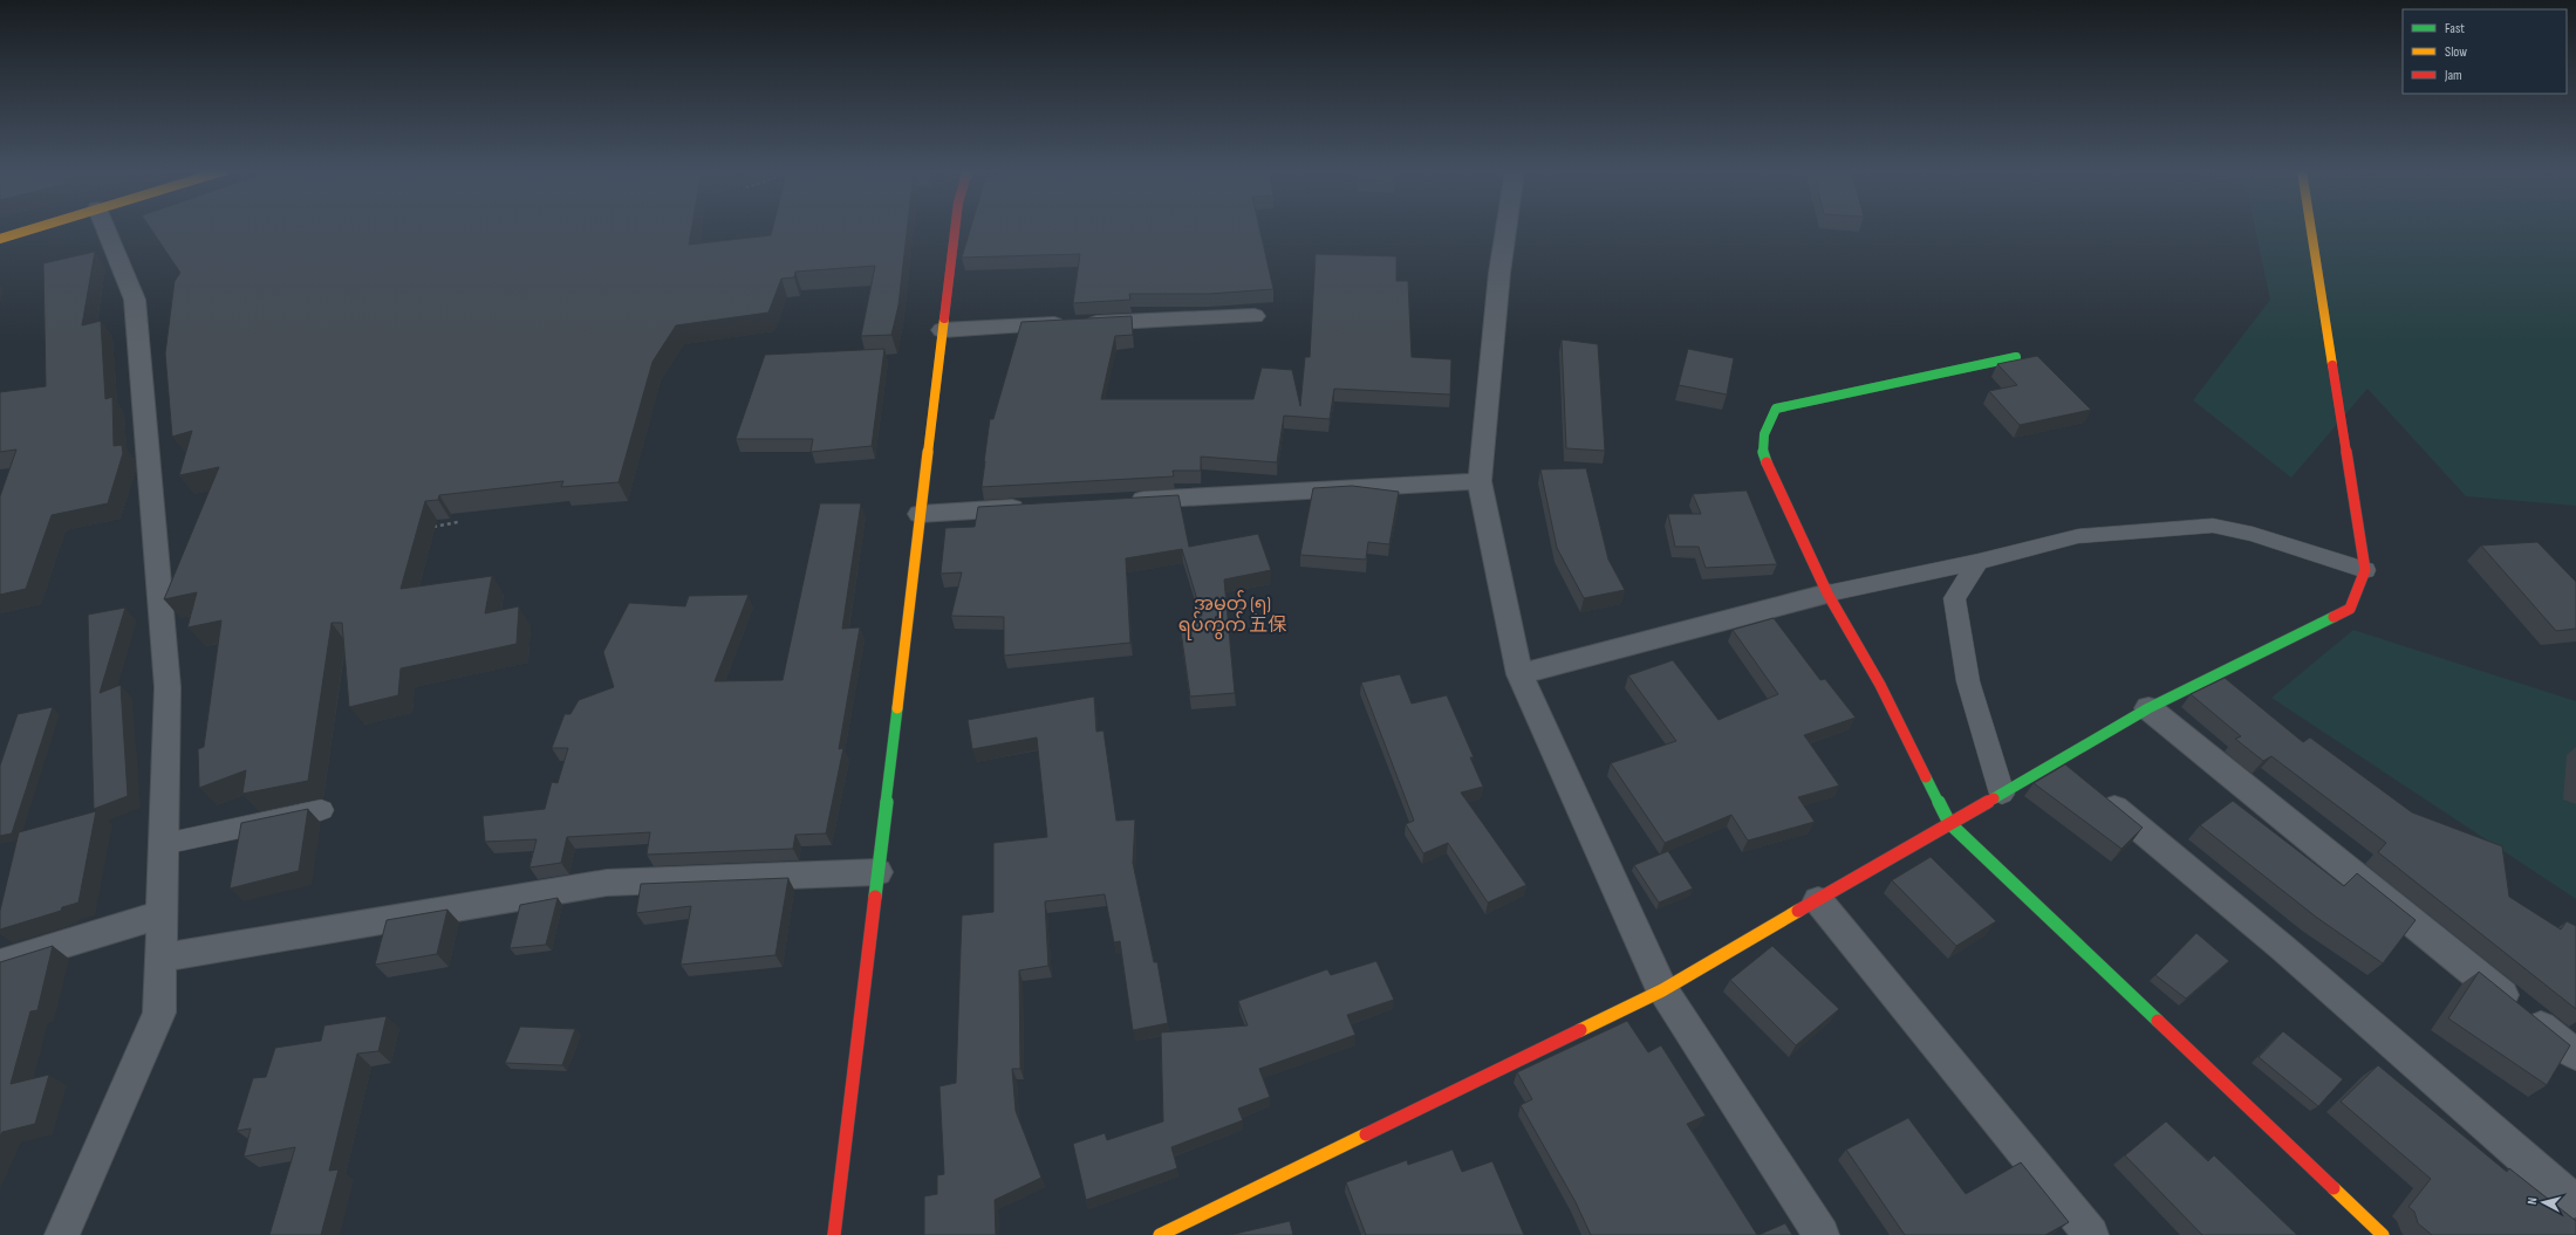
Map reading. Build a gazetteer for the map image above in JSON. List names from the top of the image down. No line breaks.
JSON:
{"districts":["အမှတ် (၅) ရပ်ကွက် 五保"],"legend":["Fast","Slow","Jam"],"north":"left"}
